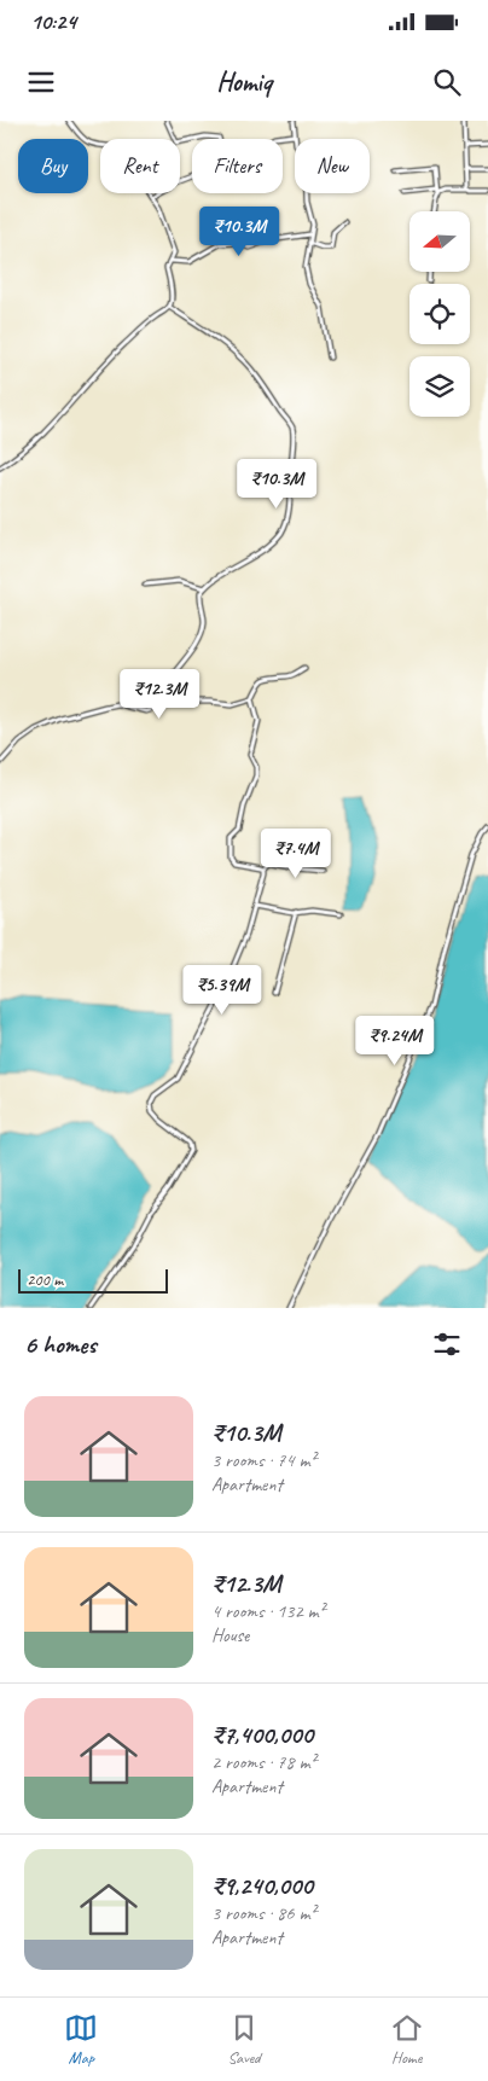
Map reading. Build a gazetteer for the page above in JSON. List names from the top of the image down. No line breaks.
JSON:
{"scale_bar":"200 m","north":"left","page":{"status":"10:24","header":"Homiq","chip":["Buy","Rent","Filters","New"],"price":["₹10.3M","₹10.3M","₹12.3M","₹7.4M","₹5.39M","₹9.24M"],"scale":"200 m","heading":"6 homes","list":[{"name":"₹10.3M","note":"3 rooms · 74 m² · Apartment"},{"name":"₹12.3M","note":"4 rooms · 132 m² · House"},{"name":"₹7,400,000","note":"2 rooms · 78 m² · Apartment"},{"name":"₹9,240,000","note":"3 rooms · 86 m² · Apartment"}],"tabs":["Map","Saved","Home"]}}
